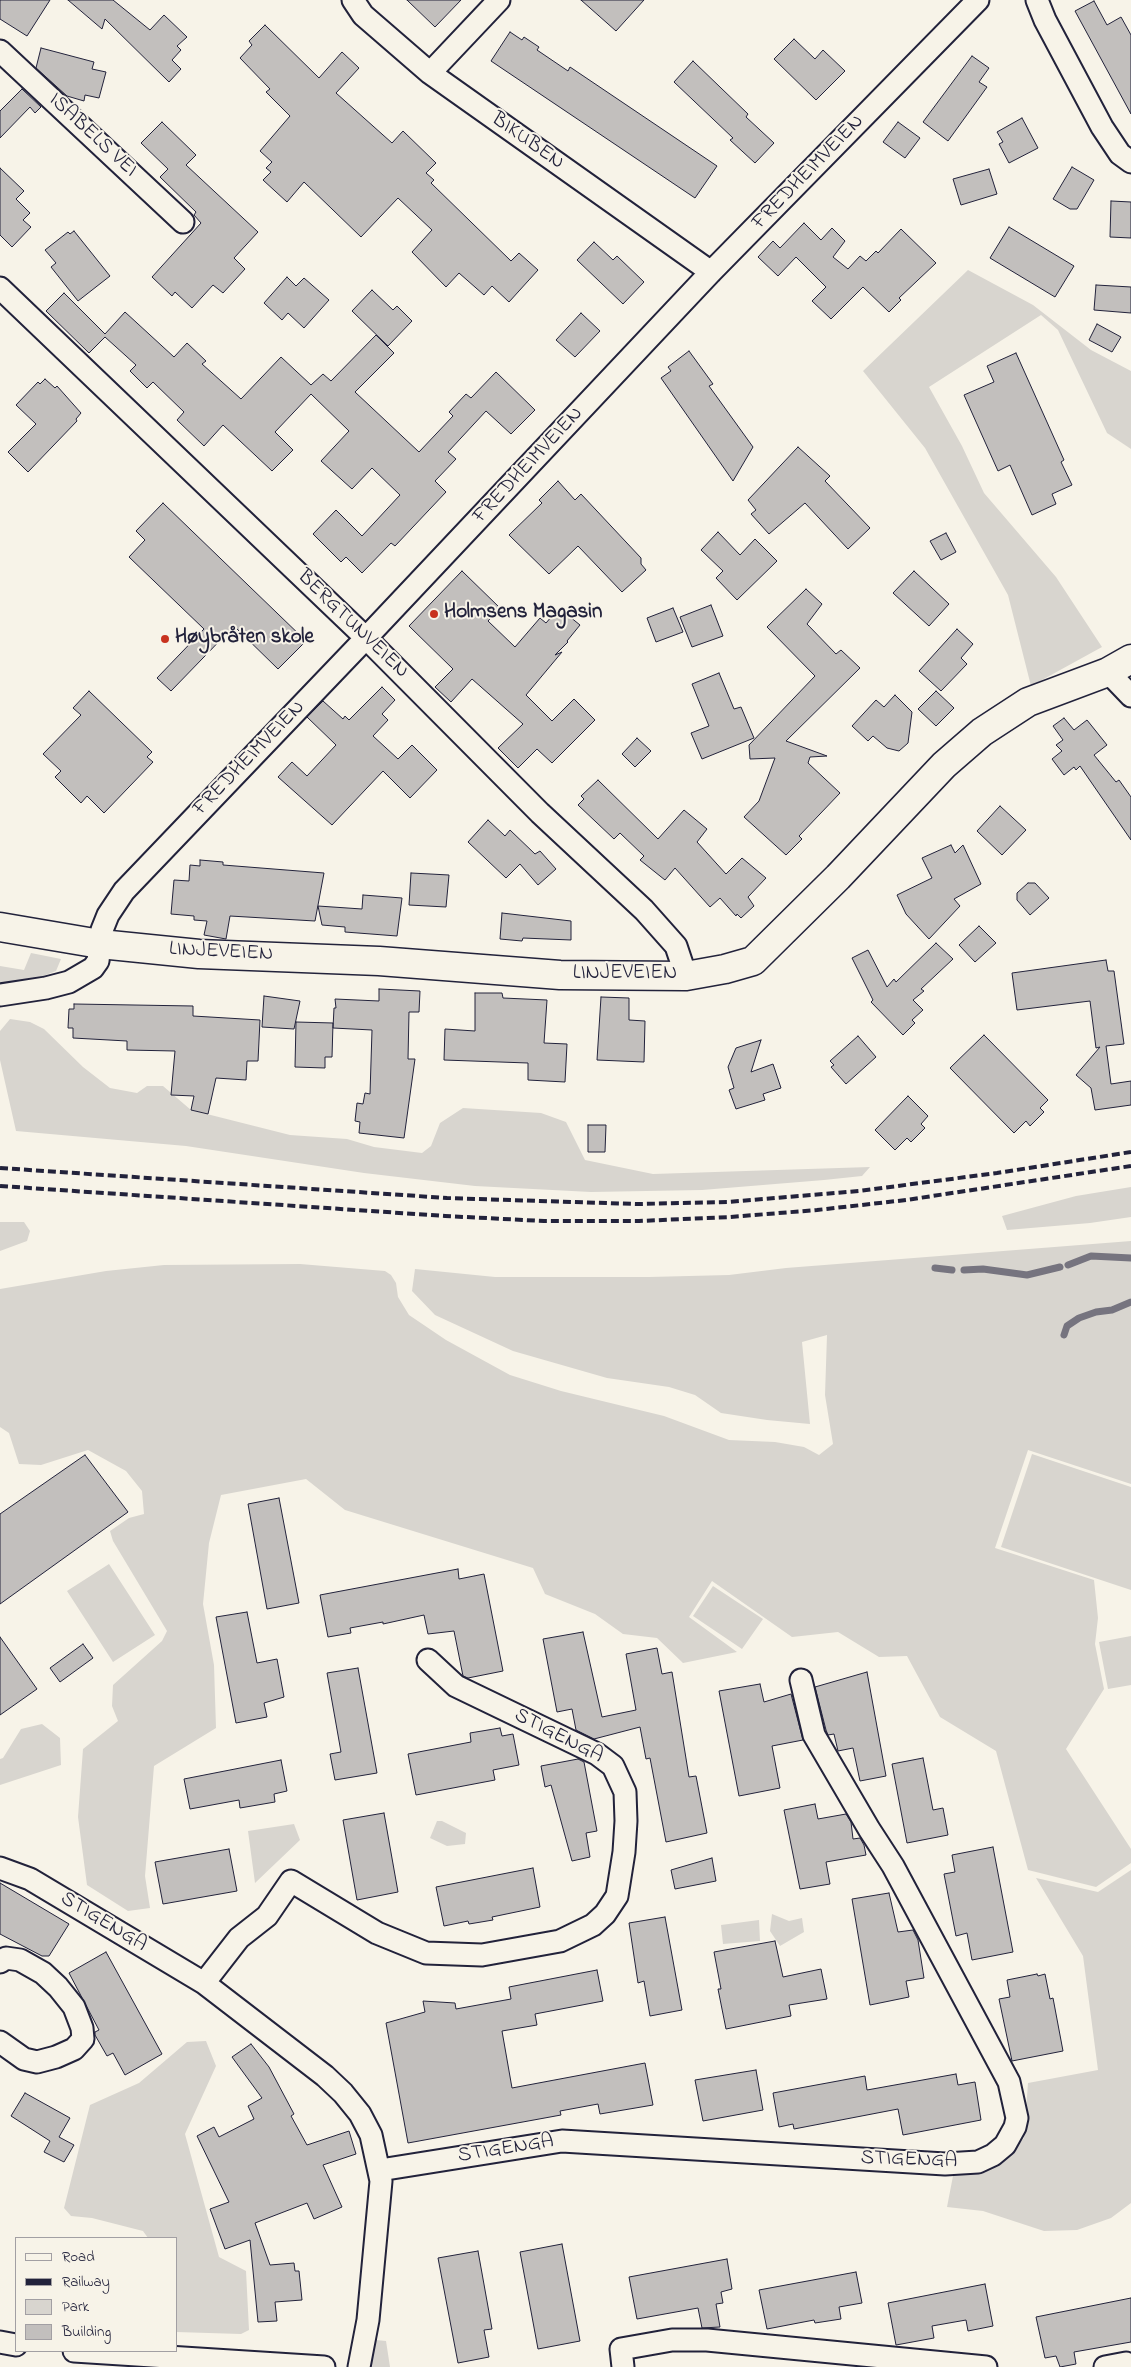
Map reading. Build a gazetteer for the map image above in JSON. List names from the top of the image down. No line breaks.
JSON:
{"streets":{"street":["ISABELS VEI","BIKUBEN","FREDHEIMVEIEN","BERGTUNVEIEN","LINJEVEIEN","STIGENGA"]},"crossings":[["BIKUBEN","FREDHEIMVEIEN"],["FREDHEIMVEIEN","BERGTUNVEIEN"],["FREDHEIMVEIEN","LINJEVEIEN"],["BERGTUNVEIEN","LINJEVEIEN"]],"places":["Holmsens Magasin","Høybråten skole"],"legend":["Road","Railway","Park","Building"]}
